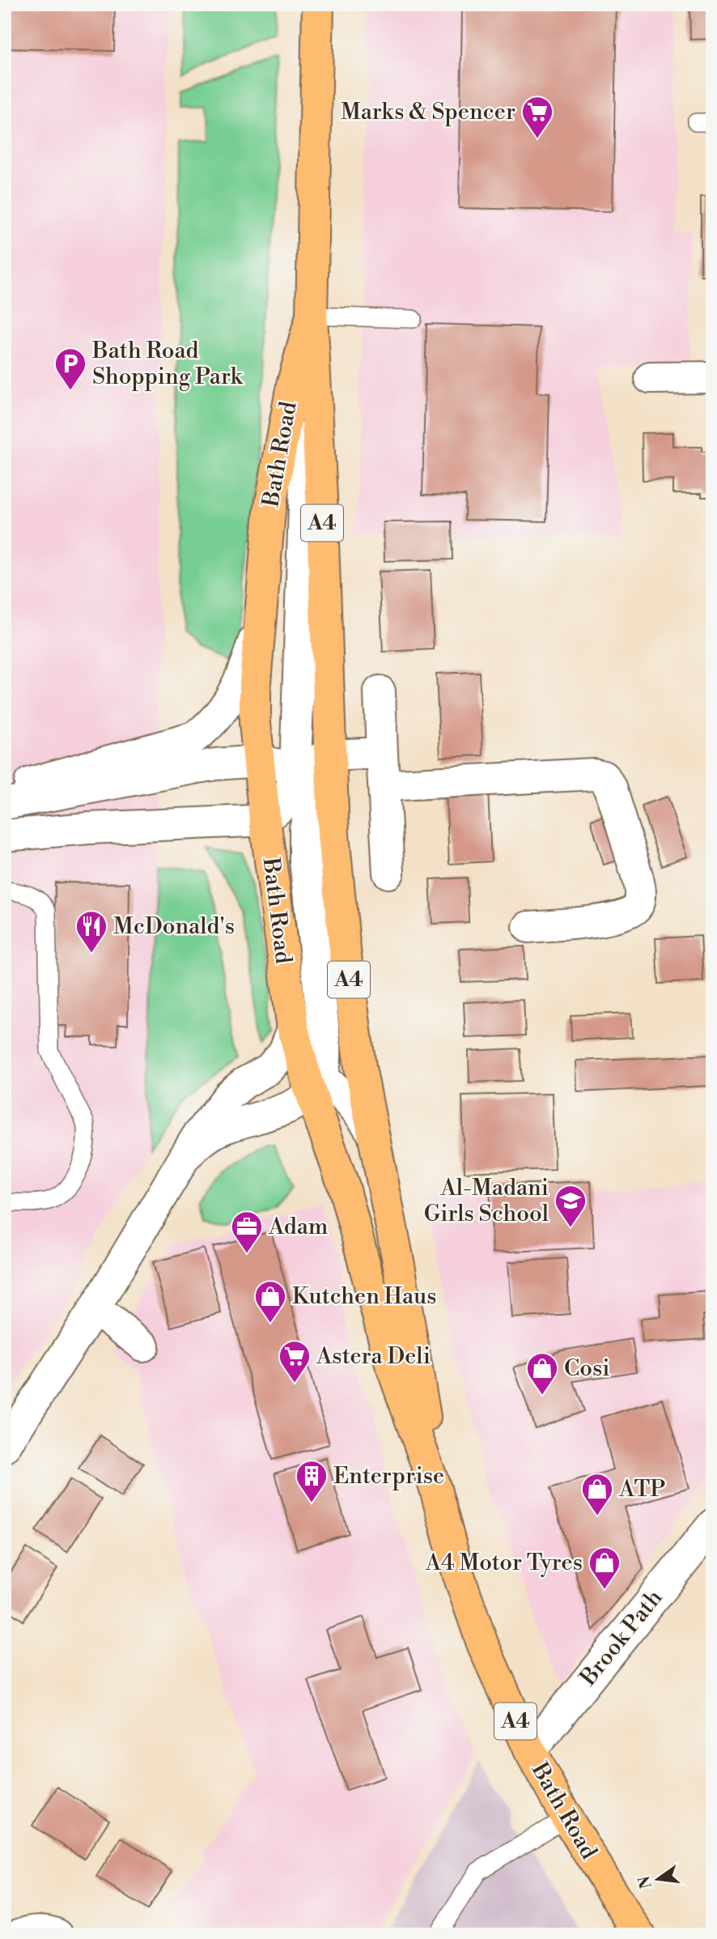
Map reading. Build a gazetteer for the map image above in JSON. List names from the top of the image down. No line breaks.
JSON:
{"streets":{"main road":["Bath Road","A4"],"street":["Brook Path"]},"crossings":[["Bath Road","Brook Path"]],"places":{"supermarket":["Marks & Spencer","Astera Deli"],"parking":["Bath Road Shopping Park"],"restaurant":["McDonald's"],"school or university":["Al-Madani Girls School"],"office":["Adam"],"shop":["Kutchen Haus","Cosi","ATP","A4 Motor Tyres"],"building":["Enterprise"]},"north":"left"}
